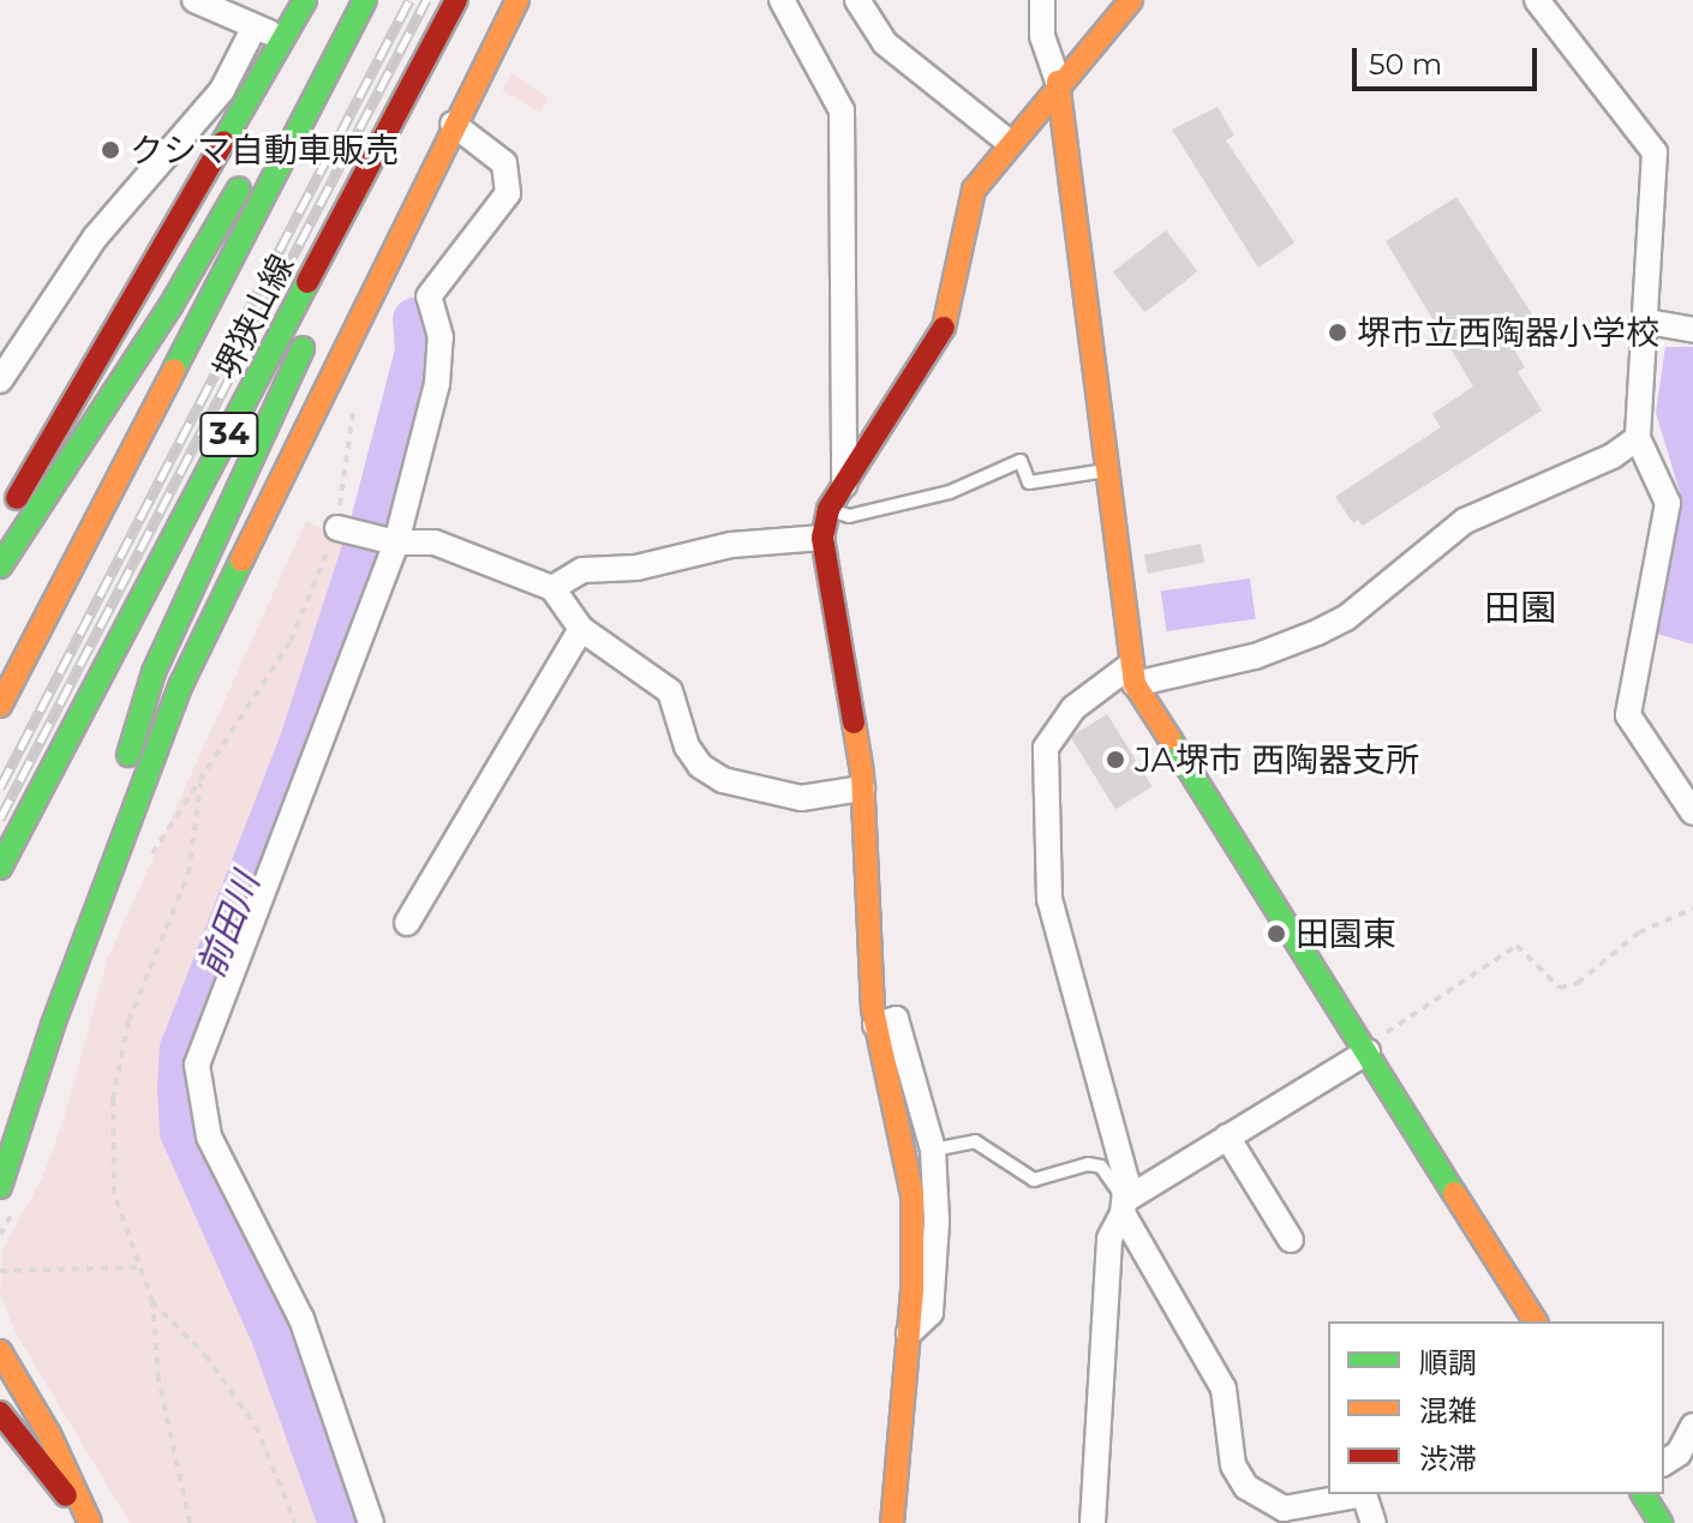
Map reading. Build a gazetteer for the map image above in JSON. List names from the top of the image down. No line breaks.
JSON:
{"streets":{"main road":["堺狭山線","34"]},"districts":["田園"],"water":["前田川"],"places":["クシマ自動車販売","堺市立西陶器小学校","JA堺市 西陶器支所","田園東"],"legend":["順調","混雑","渋滞"],"scale_bar":"50 m"}
